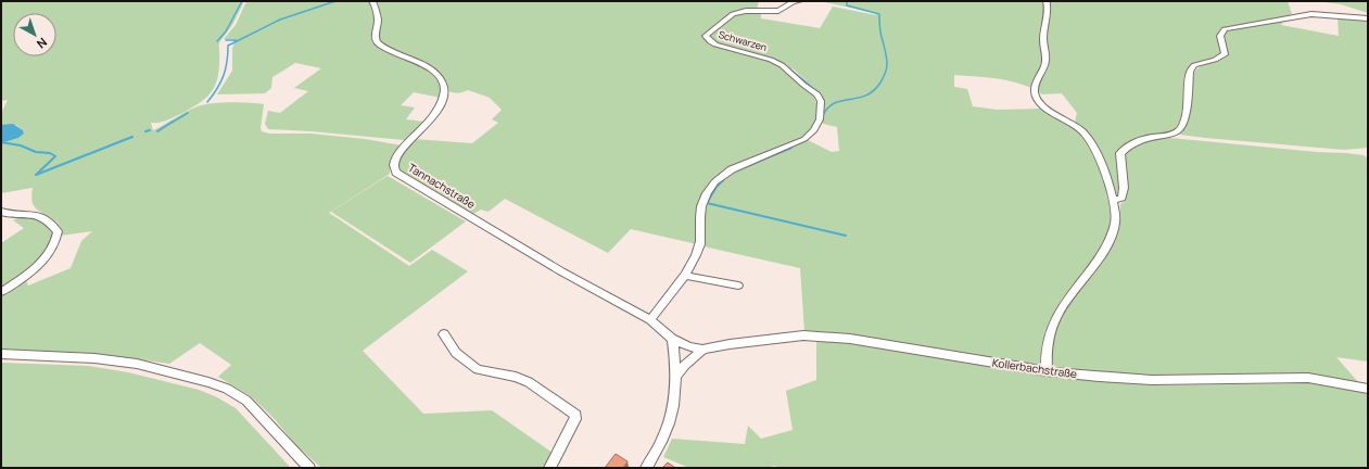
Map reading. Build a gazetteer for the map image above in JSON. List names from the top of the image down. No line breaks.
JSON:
{"streets":{"street":["Schwarzen","Tannachstraße","Kollerbachstraße"]},"crossings":[["Tannachstraße","Kollerbachstraße"]],"north":"bottom right"}
